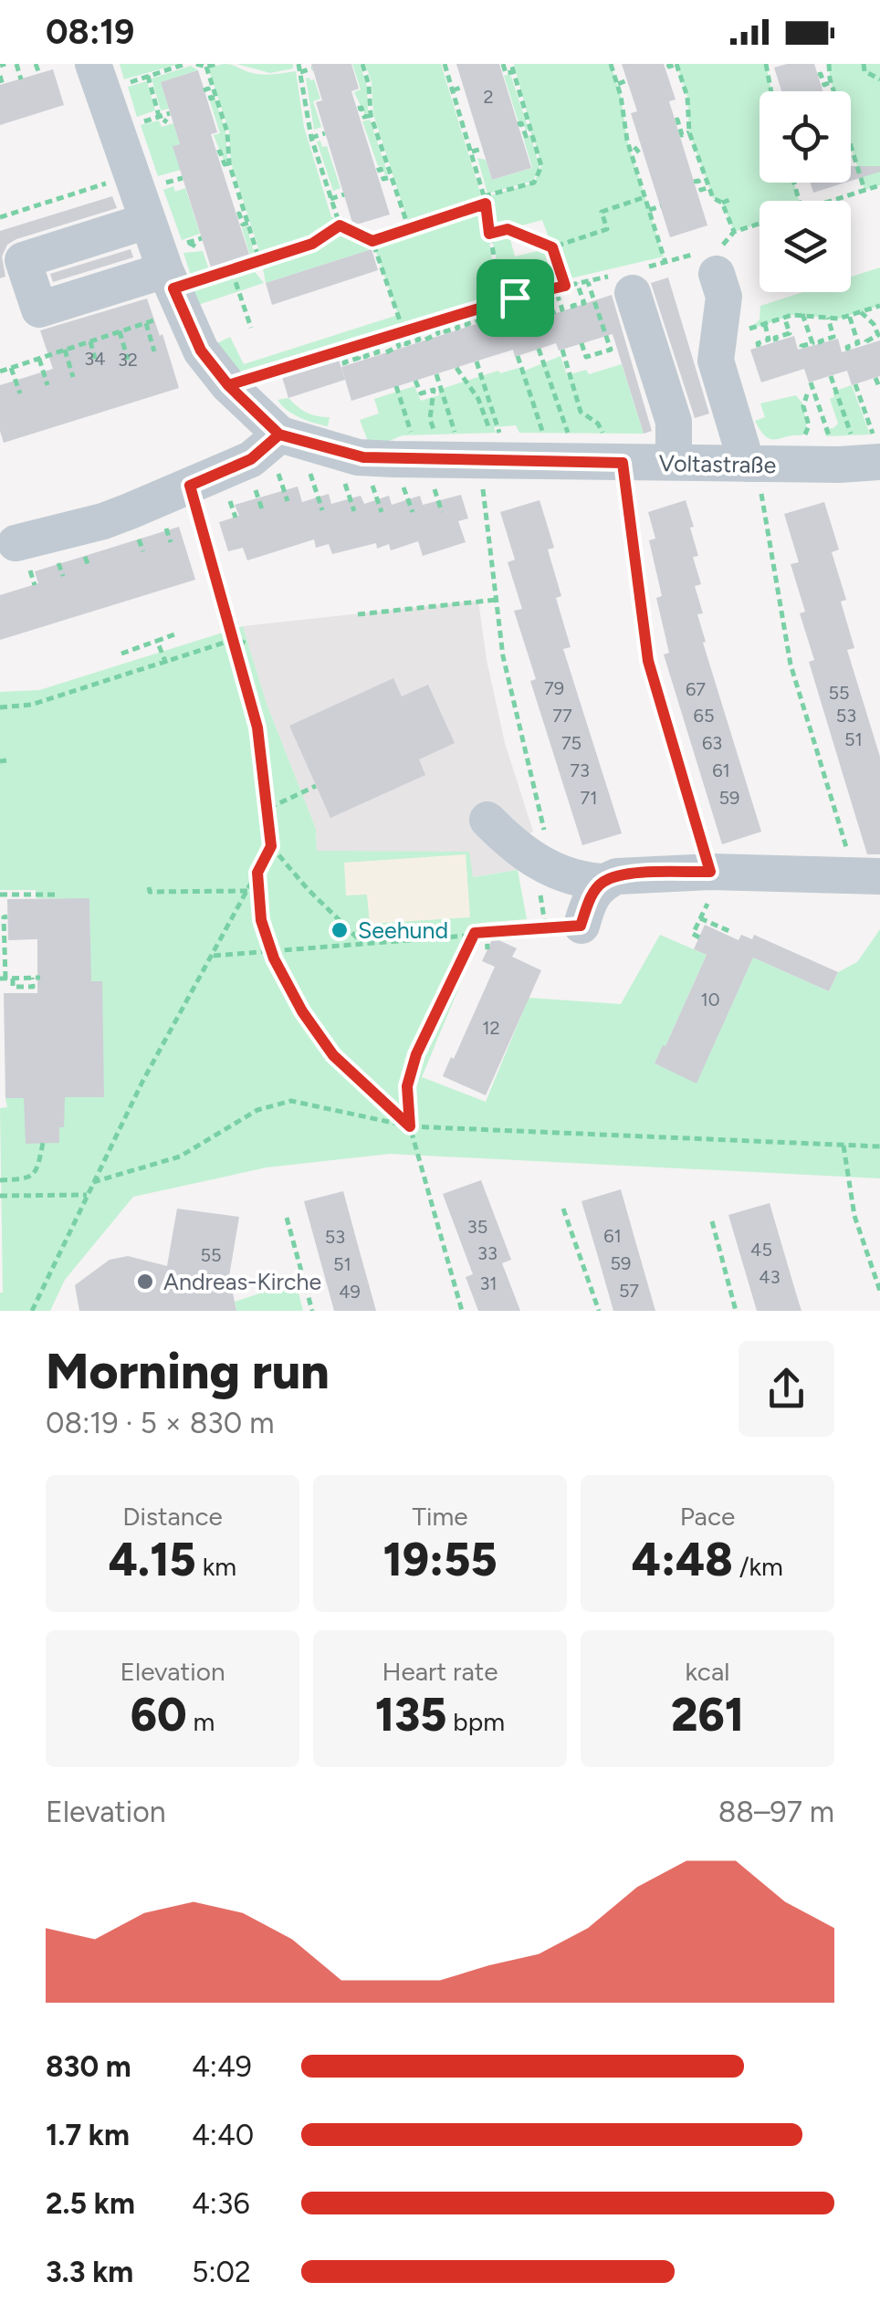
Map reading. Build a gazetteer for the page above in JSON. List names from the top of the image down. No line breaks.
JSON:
{"streets":{"street":["Voltastraße"]},"places":["Seehund","Andreas-Kirche"],"house_numbers":["2","34","32","79","67","55","77","65","53","51","75","63","73","61","71","59","10","12","35","61","53","45","33","55","59","51","43","31","57","49"],"page":{"status":"08:19","heading":["Morning run","08:19 · 5 × 830 m"],"stats":[["Distance","4.15 km"],["Time","19:55"],["Pace","4:48 /km"],["Elevation","60 m"],["Heart rate","135 bpm"],["kcal","261"]],"chart":["Elevation","88–97 m"],"list":[{"name":"830 m","note":"4:49"},{"name":"1.7 km","note":"4:40"},{"name":"2.5 km","note":"4:36"},{"name":"3.3 km","note":"5:02"}]}}
